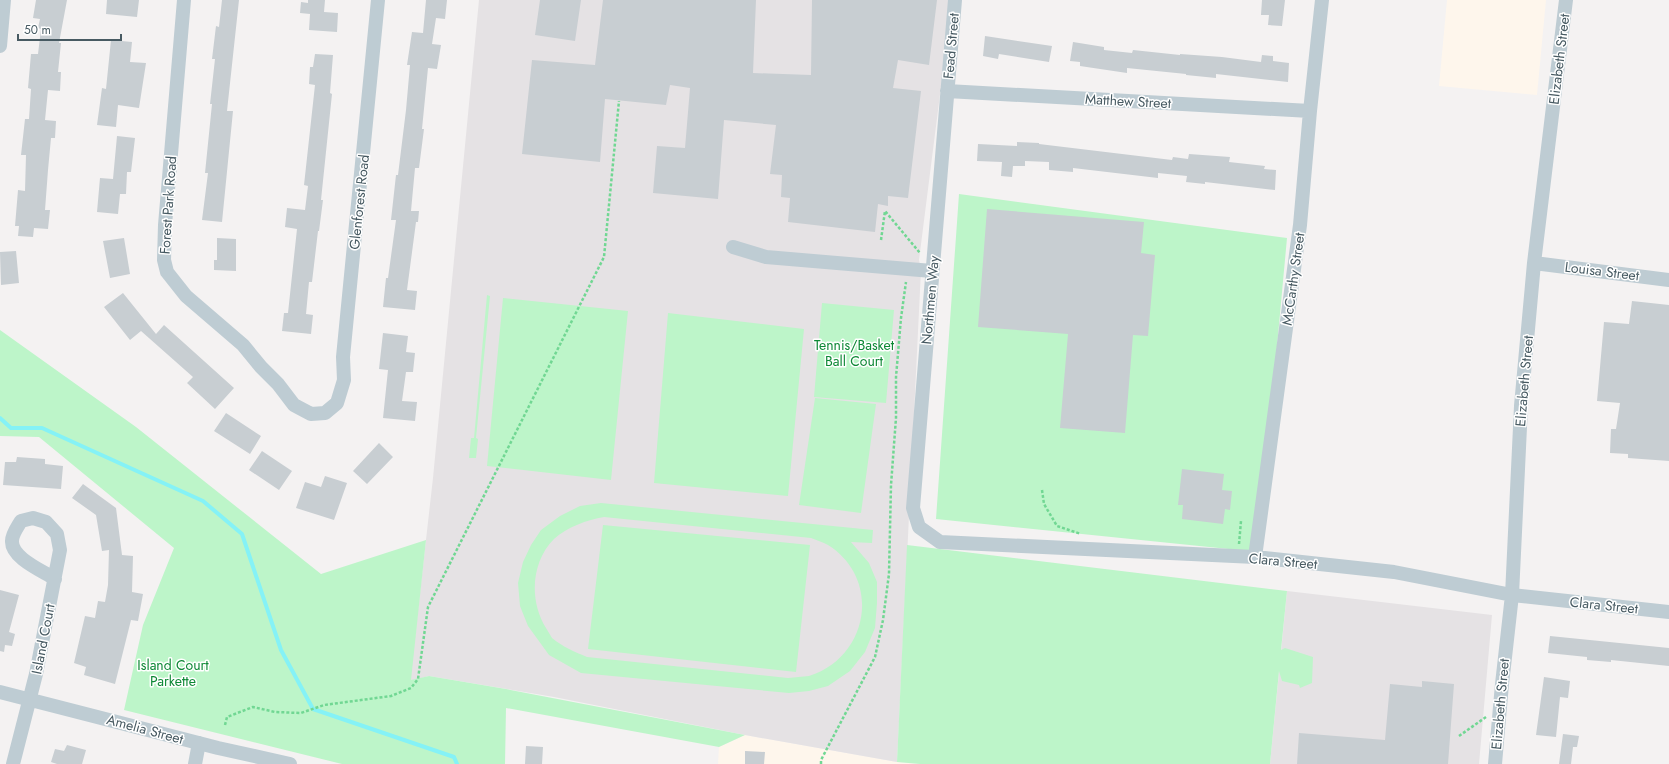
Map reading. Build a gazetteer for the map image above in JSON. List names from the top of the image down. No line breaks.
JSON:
{"streets":{"street":["Fead Street","Elizabeth Street","Matthew Street","Glenforest Road","Forest Park Road","Louisa Street","McCarthy Street","Northmen Way","Clara Street","Island Court","Amelia Street"]},"crossings":[["Fead Street","Matthew Street"],["Fead Street","Northmen Way"],["Elizabeth Street","Louisa Street"],["Elizabeth Street","Clara Street"],["Matthew Street","McCarthy Street"],["Matthew Street","Northmen Way"],["Glenforest Road","Forest Park Road"],["McCarthy Street","Clara Street"],["Northmen Way","Clara Street"],["Island Court","Amelia Street"]],"parks":["Tennis/Basket Ball Court","Island Court Parkette"],"scale_bar":"50 m"}
